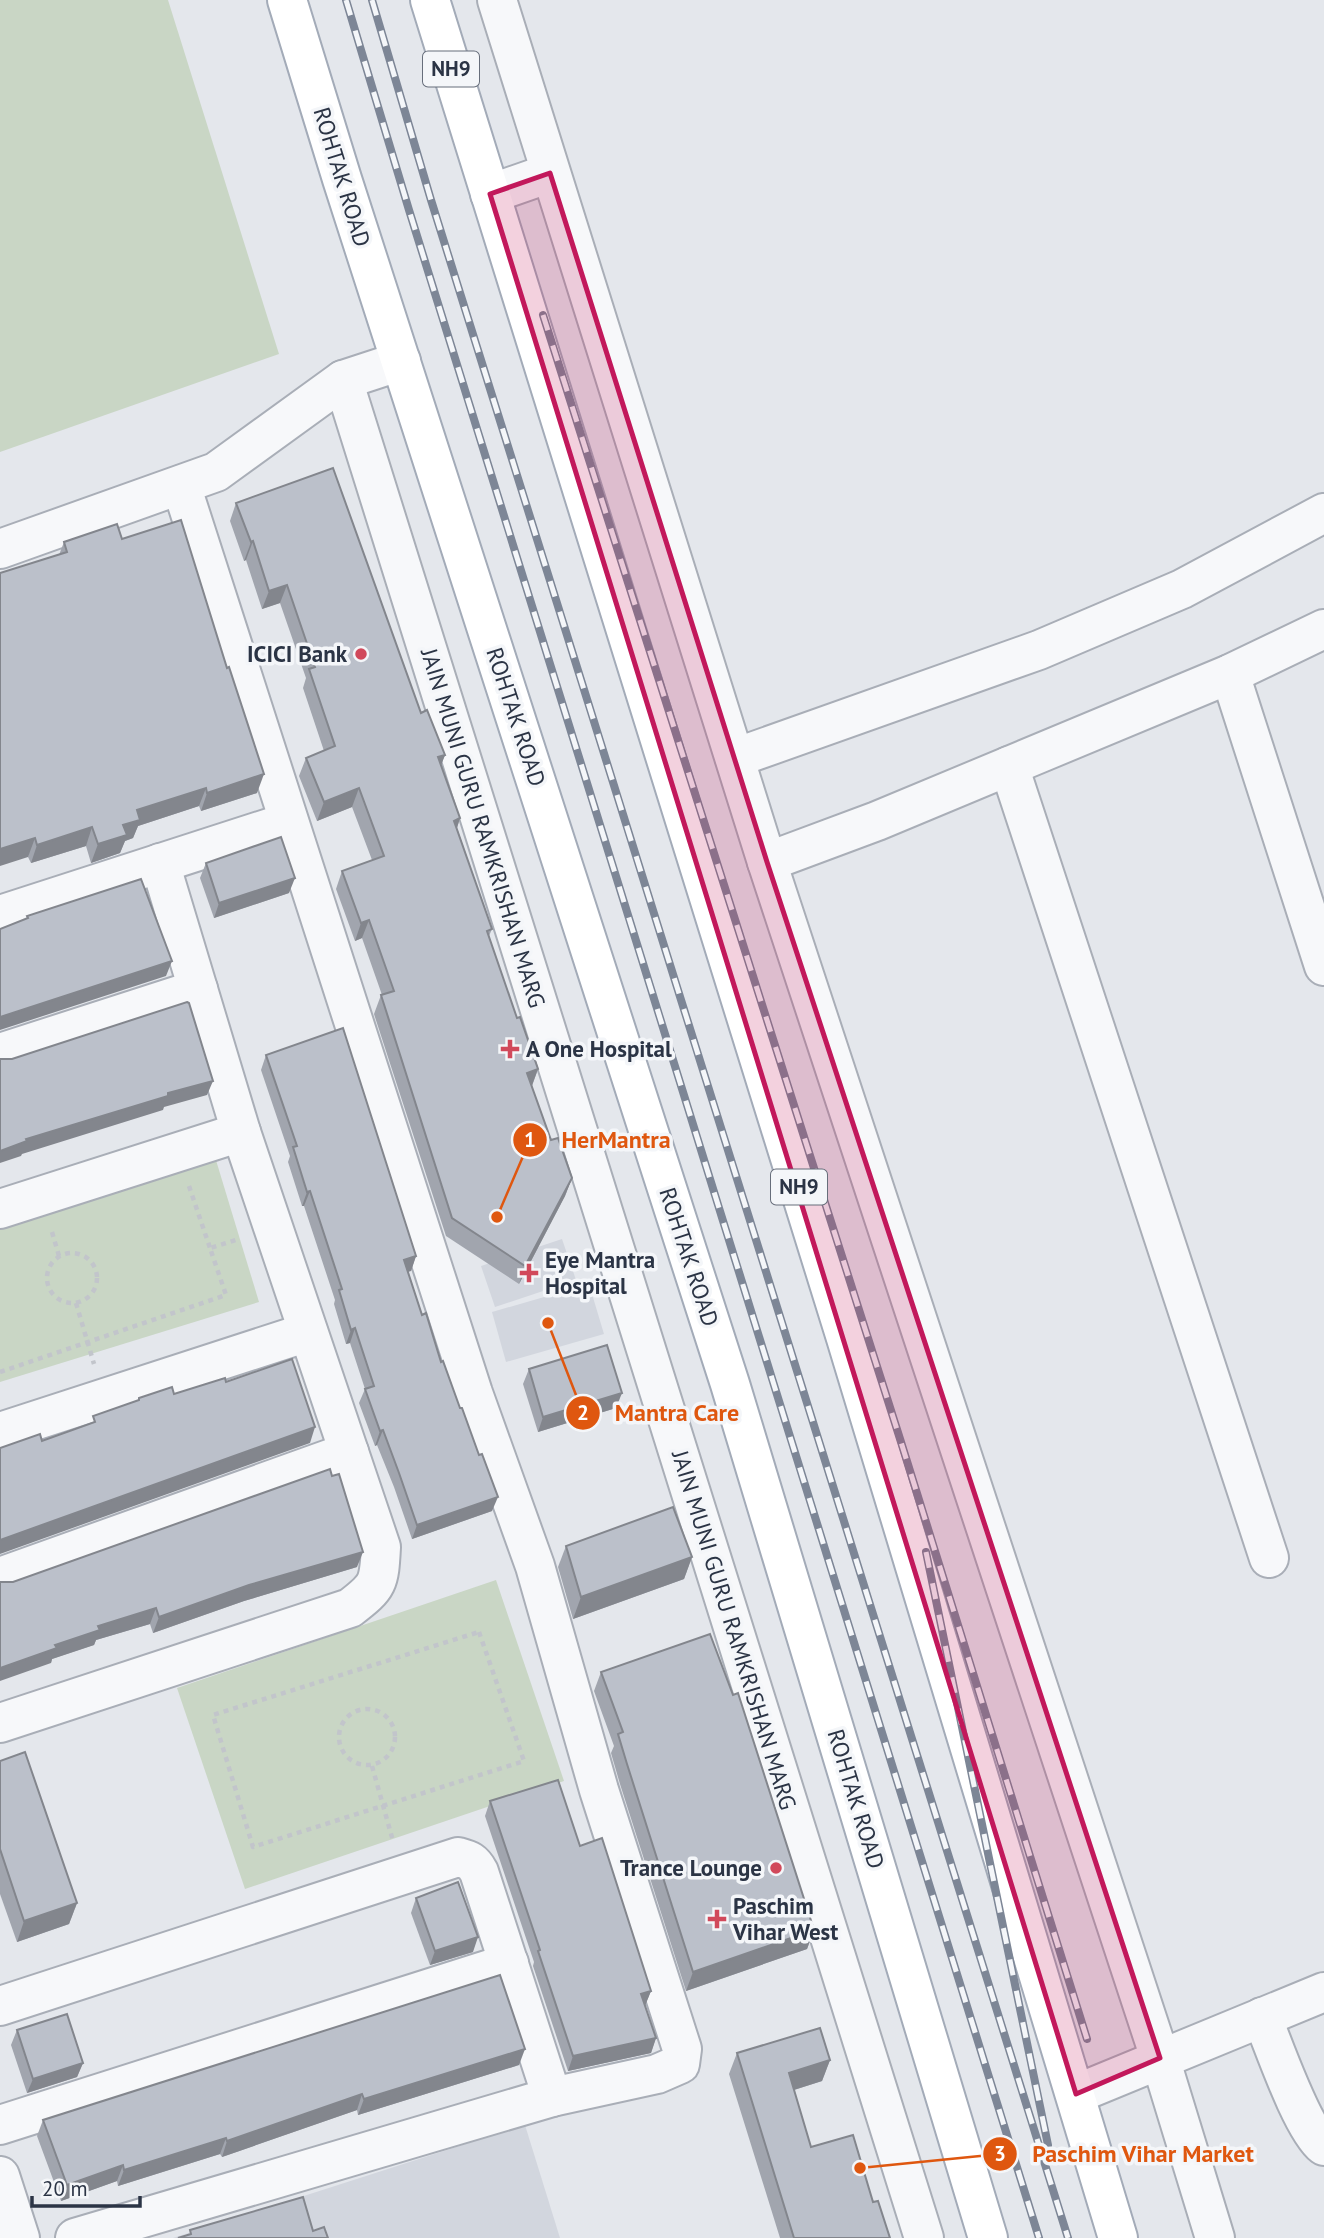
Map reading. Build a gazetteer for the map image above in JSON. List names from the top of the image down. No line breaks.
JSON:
{"streets":{"main road":["NH9","ROHTAK ROAD"],"street":["JAIN MUNI GURU RAMKRISHAN MARG"]},"places":{"other":["ICICI Bank","HerMantra","Mantra Care","Trance Lounge","Paschim Vihar Market"],"health":["A One Hospital","Eye Mantra Hospital","Paschim Vihar West"]},"scale_bar":"20 m"}
